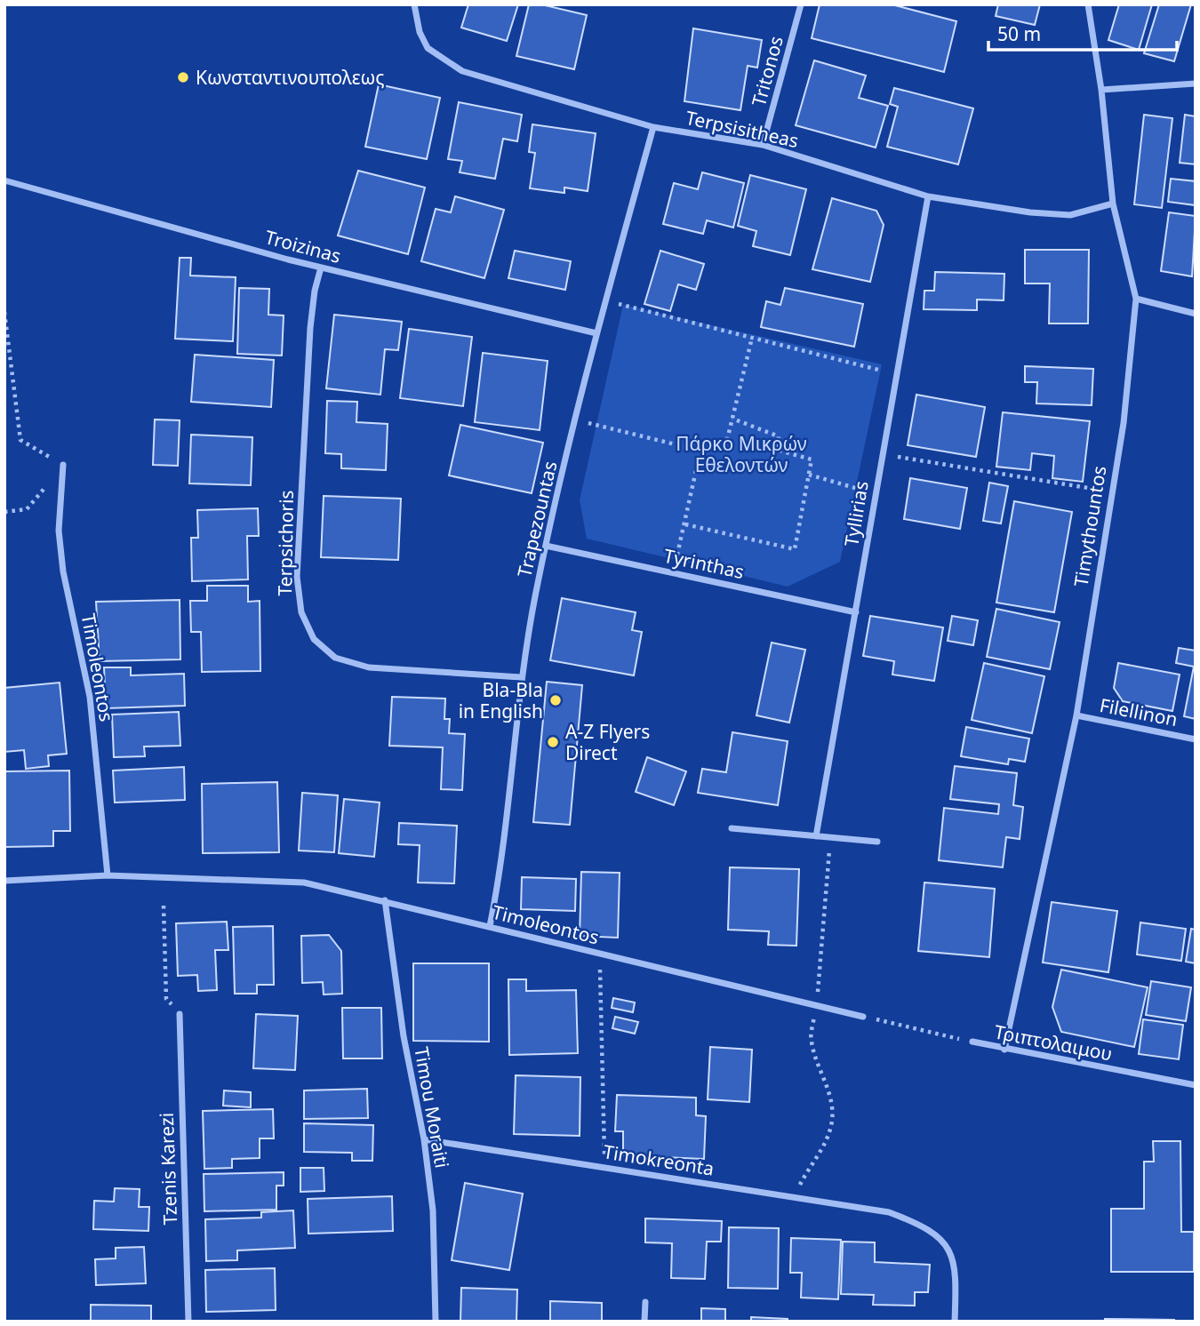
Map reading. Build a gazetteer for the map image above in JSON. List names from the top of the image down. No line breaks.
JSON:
{"streets":{"street":["Tritonos","Terpsisitheas","Troizinas","Tyllirias","Trapezountas","Timythountos","Terpsichoris","Tyrinthas","Timoleontos","Filellinon","Τριπτολαιμου","Timou Moraiti","Timokreonta","Tzenis Karezi"]},"crossings":[["Tritonos","Terpsisitheas"],["Terpsisitheas","Tyllirias"],["Terpsisitheas","Trapezountas"],["Terpsisitheas","Timythountos"],["Troizinas","Trapezountas"],["Troizinas","Terpsichoris"],["Tyllirias","Tyrinthas"],["Trapezountas","Terpsichoris"],["Trapezountas","Tyrinthas"],["Trapezountas","Timoleontos"],["Timythountos","Filellinon"],["Timythountos","Τριπτολαιμου"],["Timoleontos","Timou Moraiti"],["Timou Moraiti","Timokreonta"]],"parks":["Πάρκο Μικρών Εθελοντών"],"places":["Κωνσταντινουπολεως","Bla-Bla in English","A-Z Flyers Direct"],"scale_bar":"50 m"}
